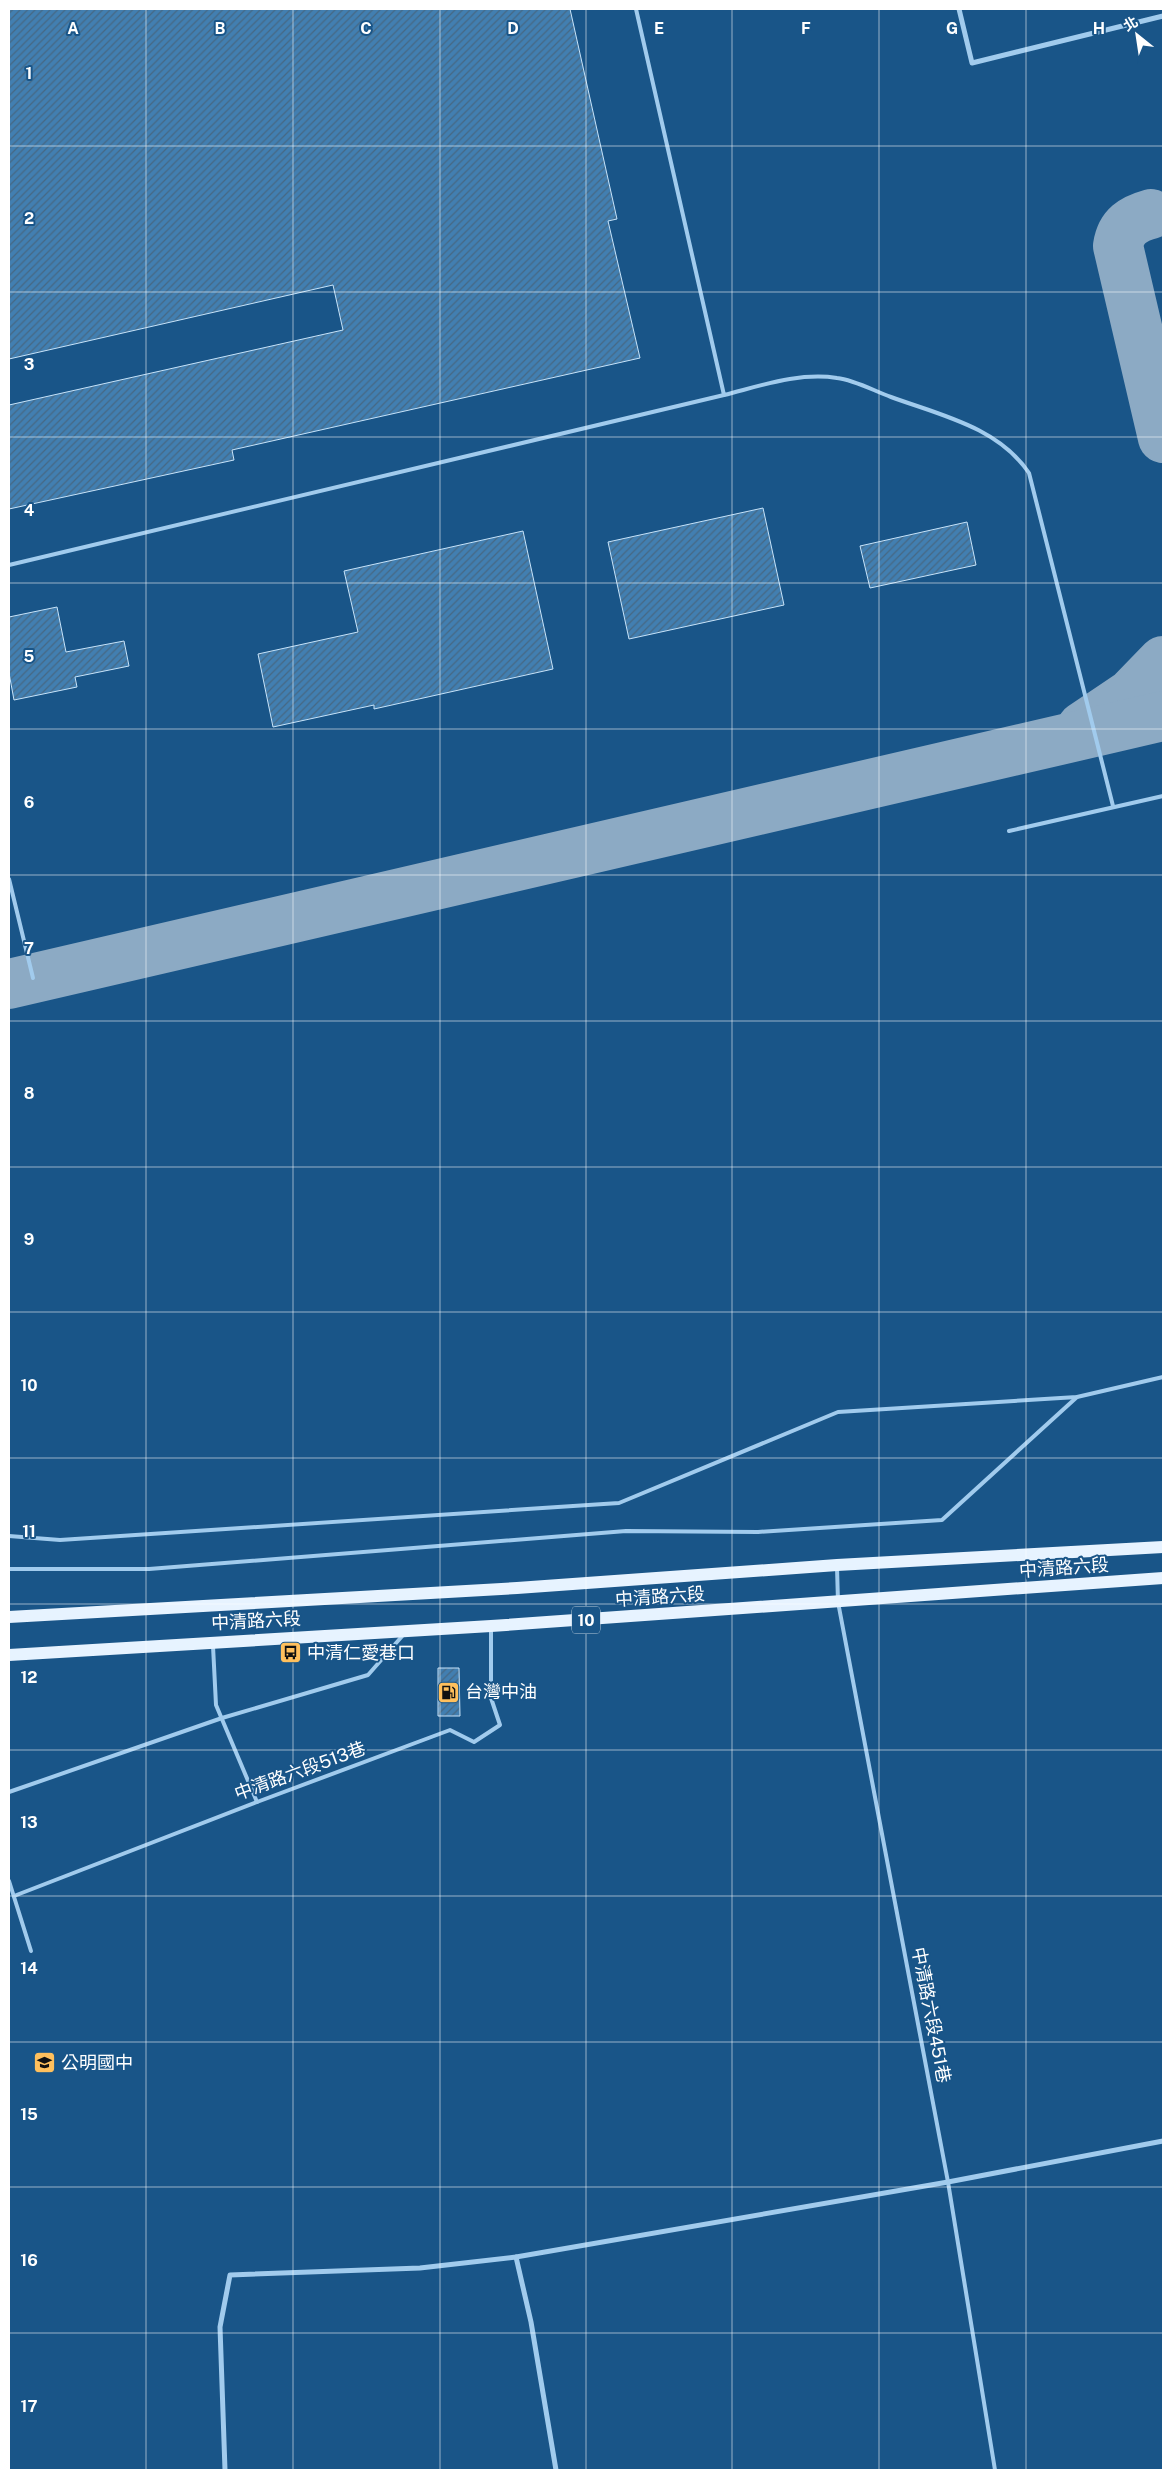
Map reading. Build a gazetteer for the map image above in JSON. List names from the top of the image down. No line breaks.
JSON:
{"streets":{"main road":["中清路六段","10"],"lane":["中清路六段513巷","中清路六段451巷"]},"crossings":[["中清路六段","中清路六段513巷"],["中清路六段","中清路六段451巷"]],"places":{"bus stop":["中清仁愛巷口"],"fuel station":["台灣中油"],"school or university":["公明國中"]},"north":"top left","grid":{"columns":["A","B","C","D","E","F","G","H"],"rows":["1","2","3","4","5","6","7","8","9","10","11","12","13","14","15","16","17"]}}
